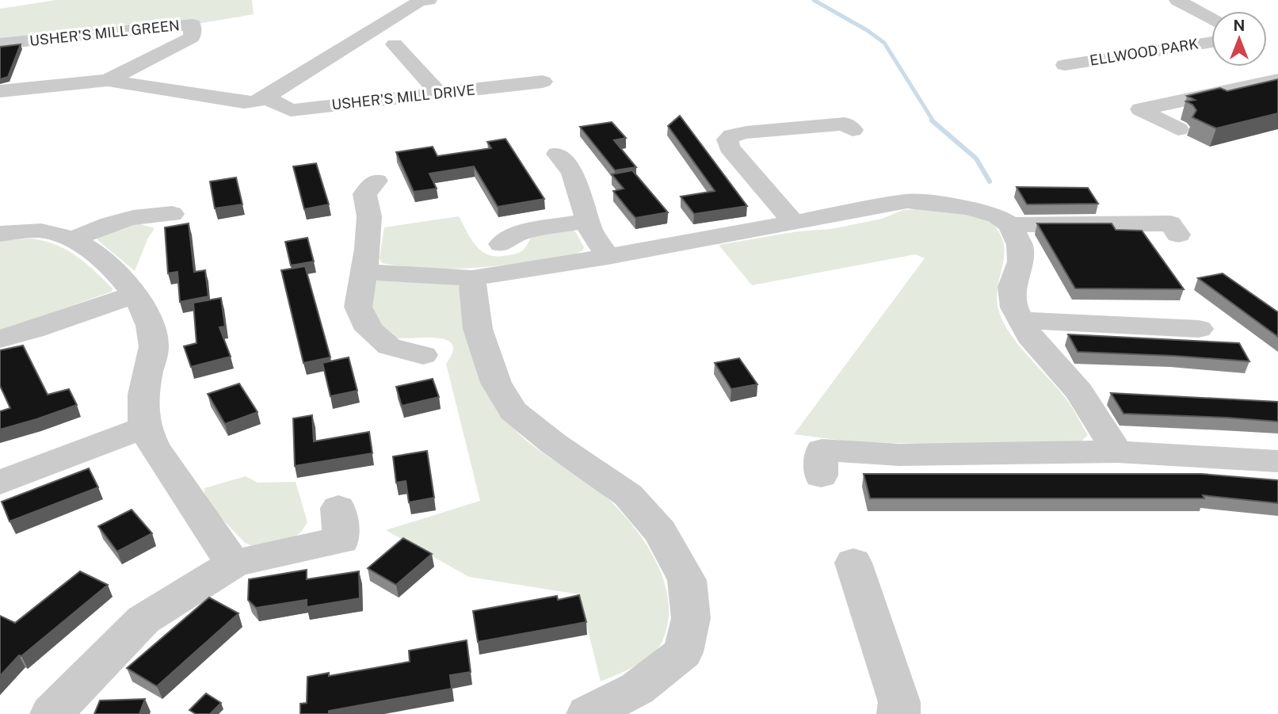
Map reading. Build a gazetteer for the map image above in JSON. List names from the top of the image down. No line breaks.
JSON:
{"streets":{"street":["USHER'S MILL GREEN","ELLWOOD PARK","USHER'S MILL DRIVE"]},"north":"top"}
